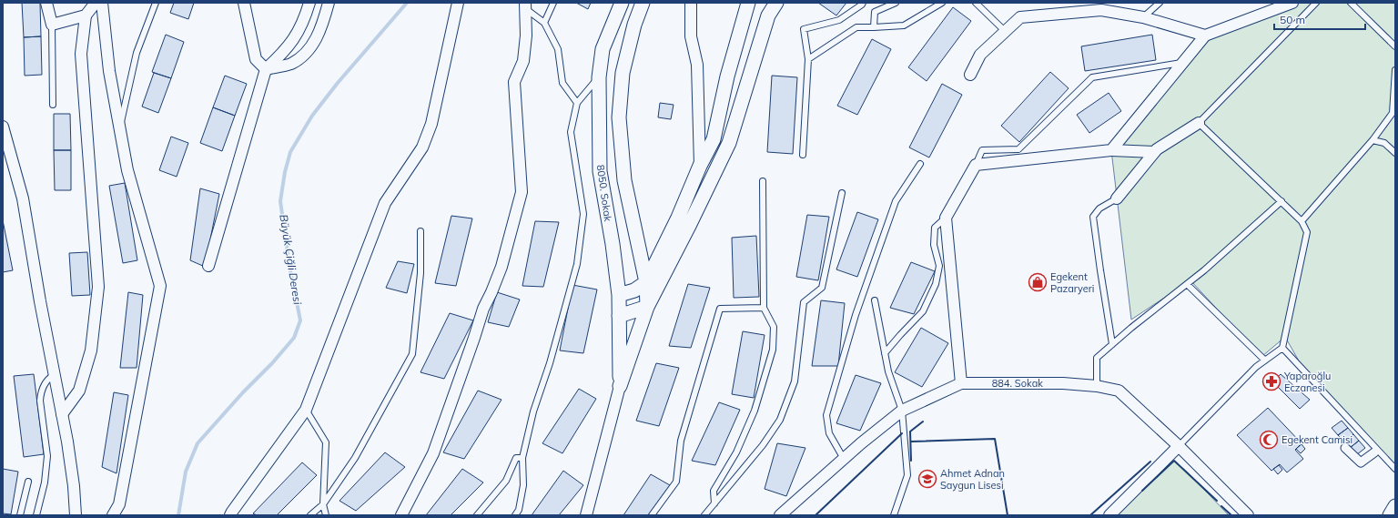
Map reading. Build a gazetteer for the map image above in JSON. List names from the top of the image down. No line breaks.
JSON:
{"streets":{"street":["8050. Sokak","884. Sokak"]},"water":["Büyük Çiğli Deresi"],"places":{"shop":["Egekent Pazaryeri"],"pharmacy":["Yaparoğlu Eczanesi"],"mosque":["Egekent Camisi"],"school or university":["Ahmet Adnan Saygun Lisesi"]},"scale_bar":"50 m"}
